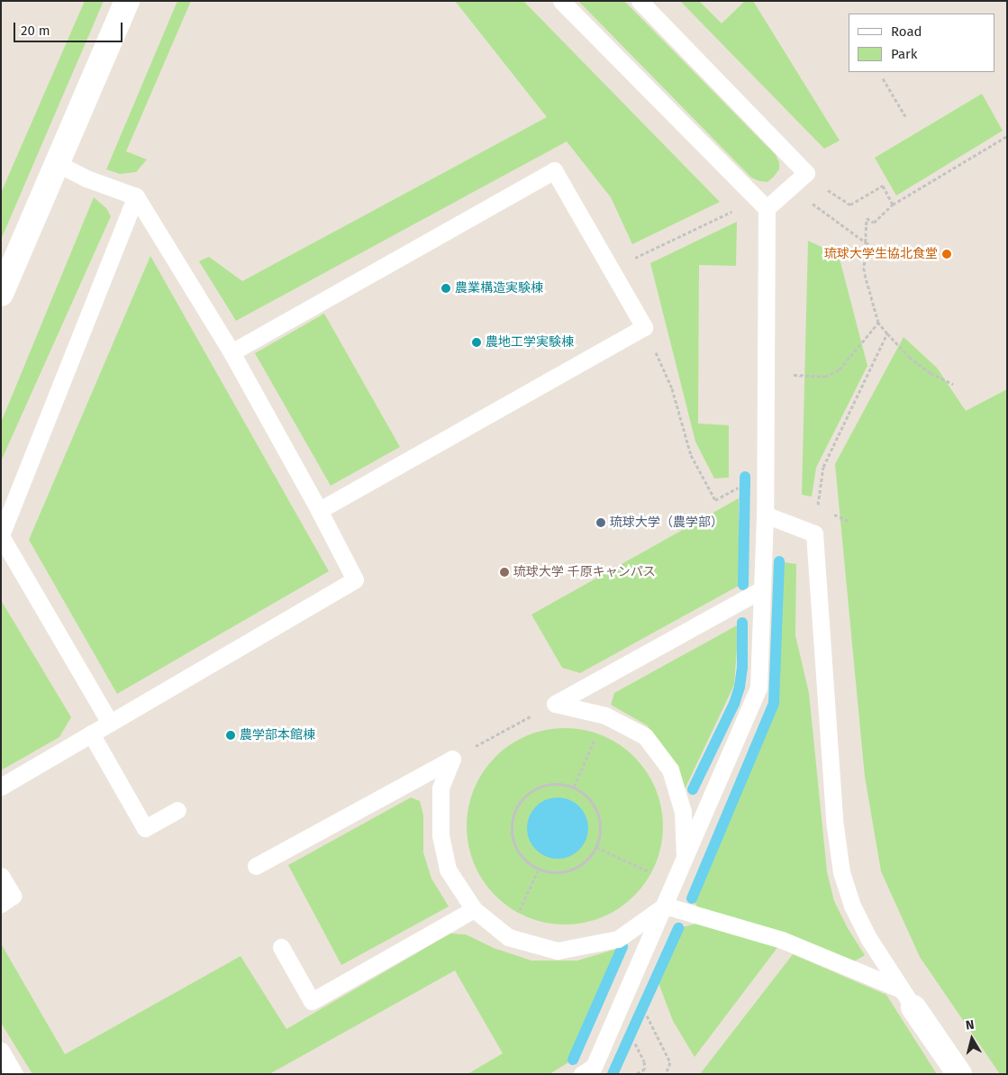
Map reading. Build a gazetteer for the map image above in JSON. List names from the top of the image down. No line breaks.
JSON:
{"places":["琉球大学生協北食堂","農業構造実験棟","農地工学実験棟","琉球大学（農学部）","琉球大学 千原キャンパス","農学部本館棟"],"legend":["Road","Park"],"scale_bar":"20 m","north":"top"}
